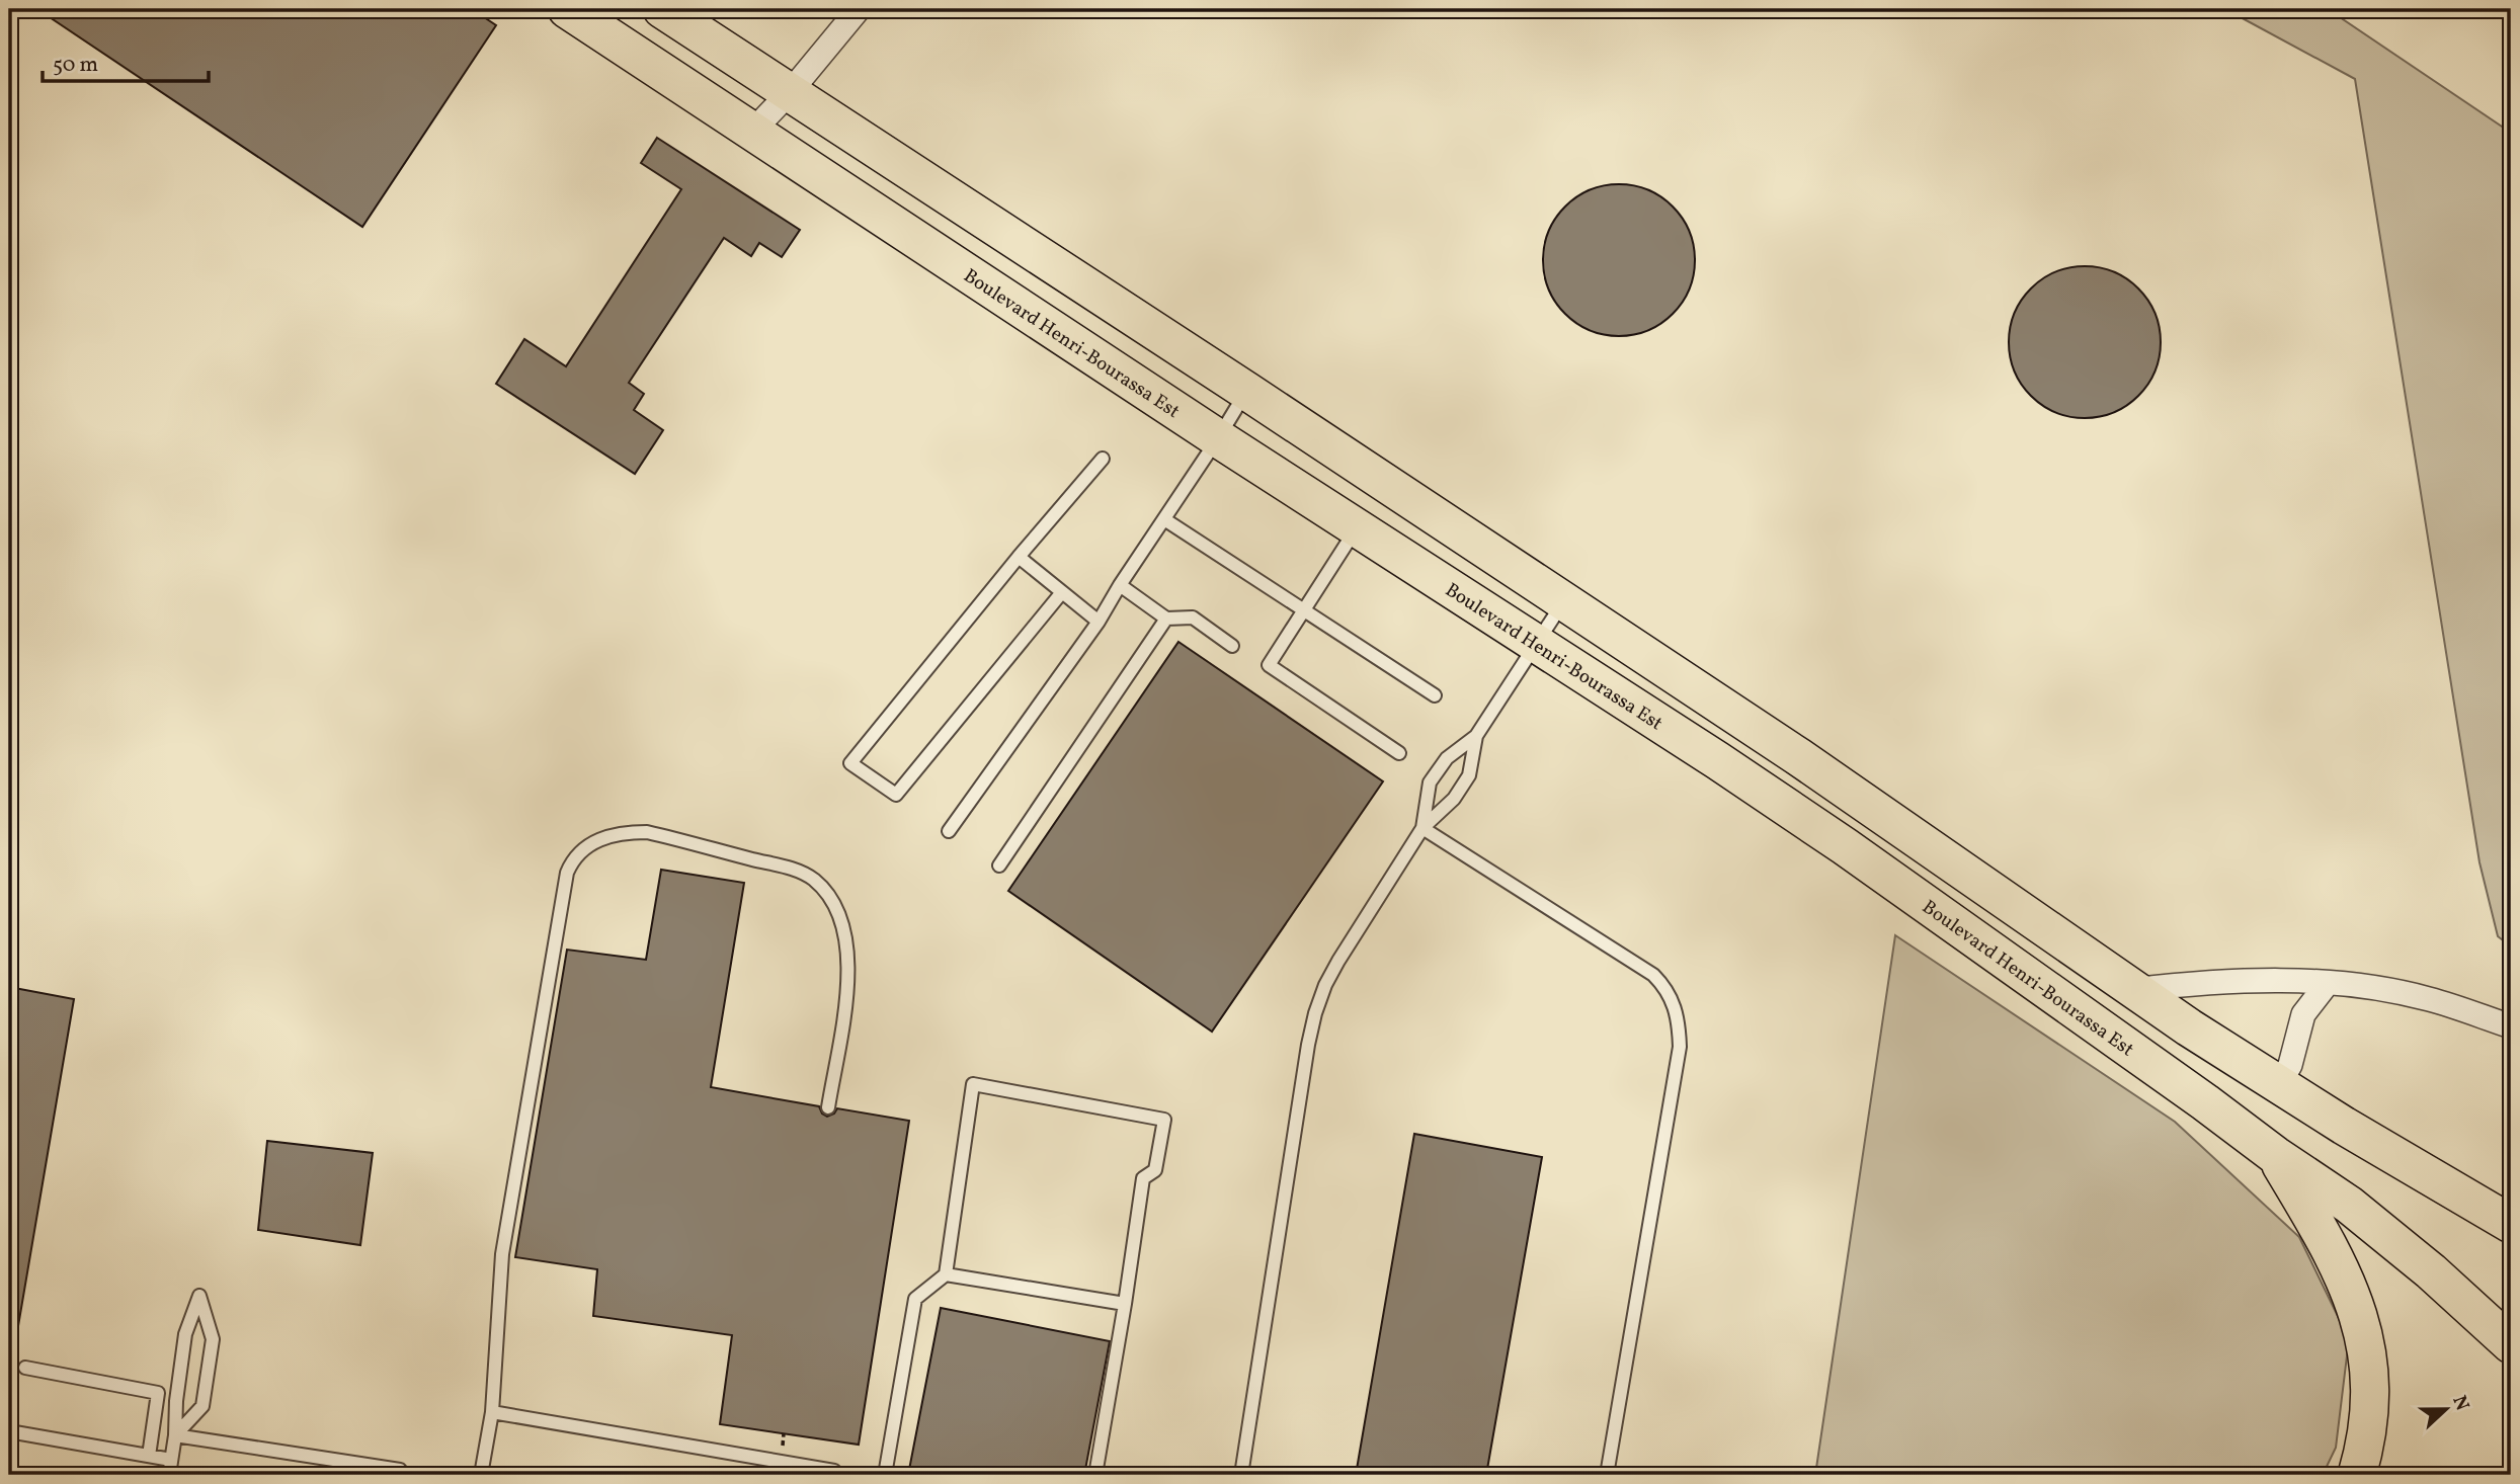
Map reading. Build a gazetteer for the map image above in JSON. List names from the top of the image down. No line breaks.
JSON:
{"streets":{"main road":["Boulevard Henri-Bourassa Est"]},"scale_bar":"50 m","north":"right"}
